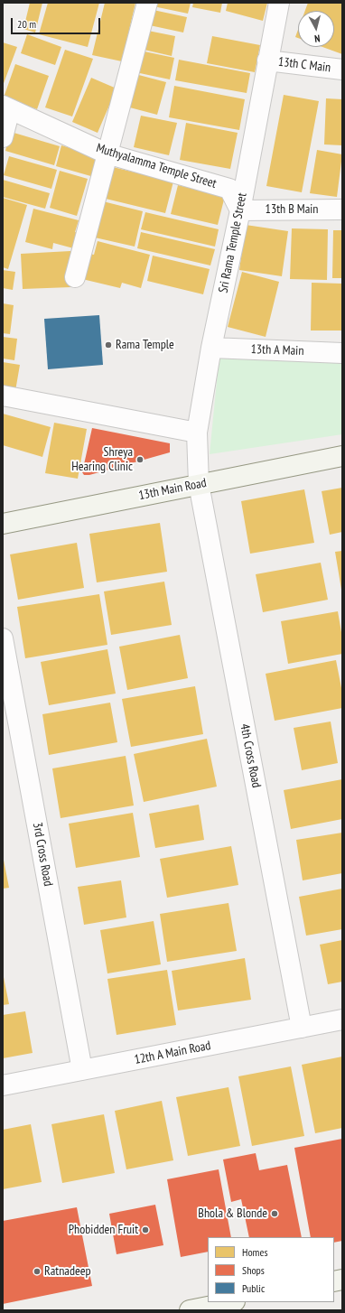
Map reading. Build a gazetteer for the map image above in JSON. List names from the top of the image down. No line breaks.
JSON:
{"streets":{"street":["13th C Main","Muthyalamma Temple Street","13th B Main","Sri Rama Temple Street","13th A Main","13th Main Road","4th Cross Road","3rd Cross Road","12th A Main Road"]},"crossings":[["13th C Main","Sri Rama Temple Street"],["Muthyalamma Temple Street","13th B Main"],["Muthyalamma Temple Street","Sri Rama Temple Street"],["13th B Main","Sri Rama Temple Street"],["Sri Rama Temple Street","13th A Main"],["Sri Rama Temple Street","13th Main Road"],["Sri Rama Temple Street","4th Cross Road"],["13th Main Road","4th Cross Road"],["4th Cross Road","12th A Main Road"],["3rd Cross Road","12th A Main Road"]],"places":["Rama Temple","Shreya Hearing Clinic","Bhola & Blonde","Phobidden Fruit","Ratnadeep"],"legend":["Homes","Shops","Public"],"scale_bar":"20 m","north":"bottom"}
